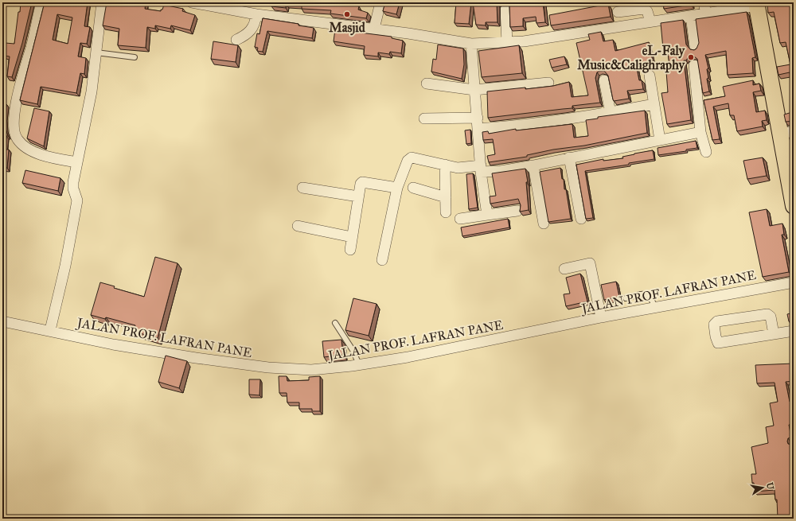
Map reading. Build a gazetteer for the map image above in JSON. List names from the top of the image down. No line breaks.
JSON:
{"streets":{"street":["JALAN PROF. LAFRAN PANE"]},"places":["Masjid","eL-Faly Music&Calighraphy"],"north":"right"}
